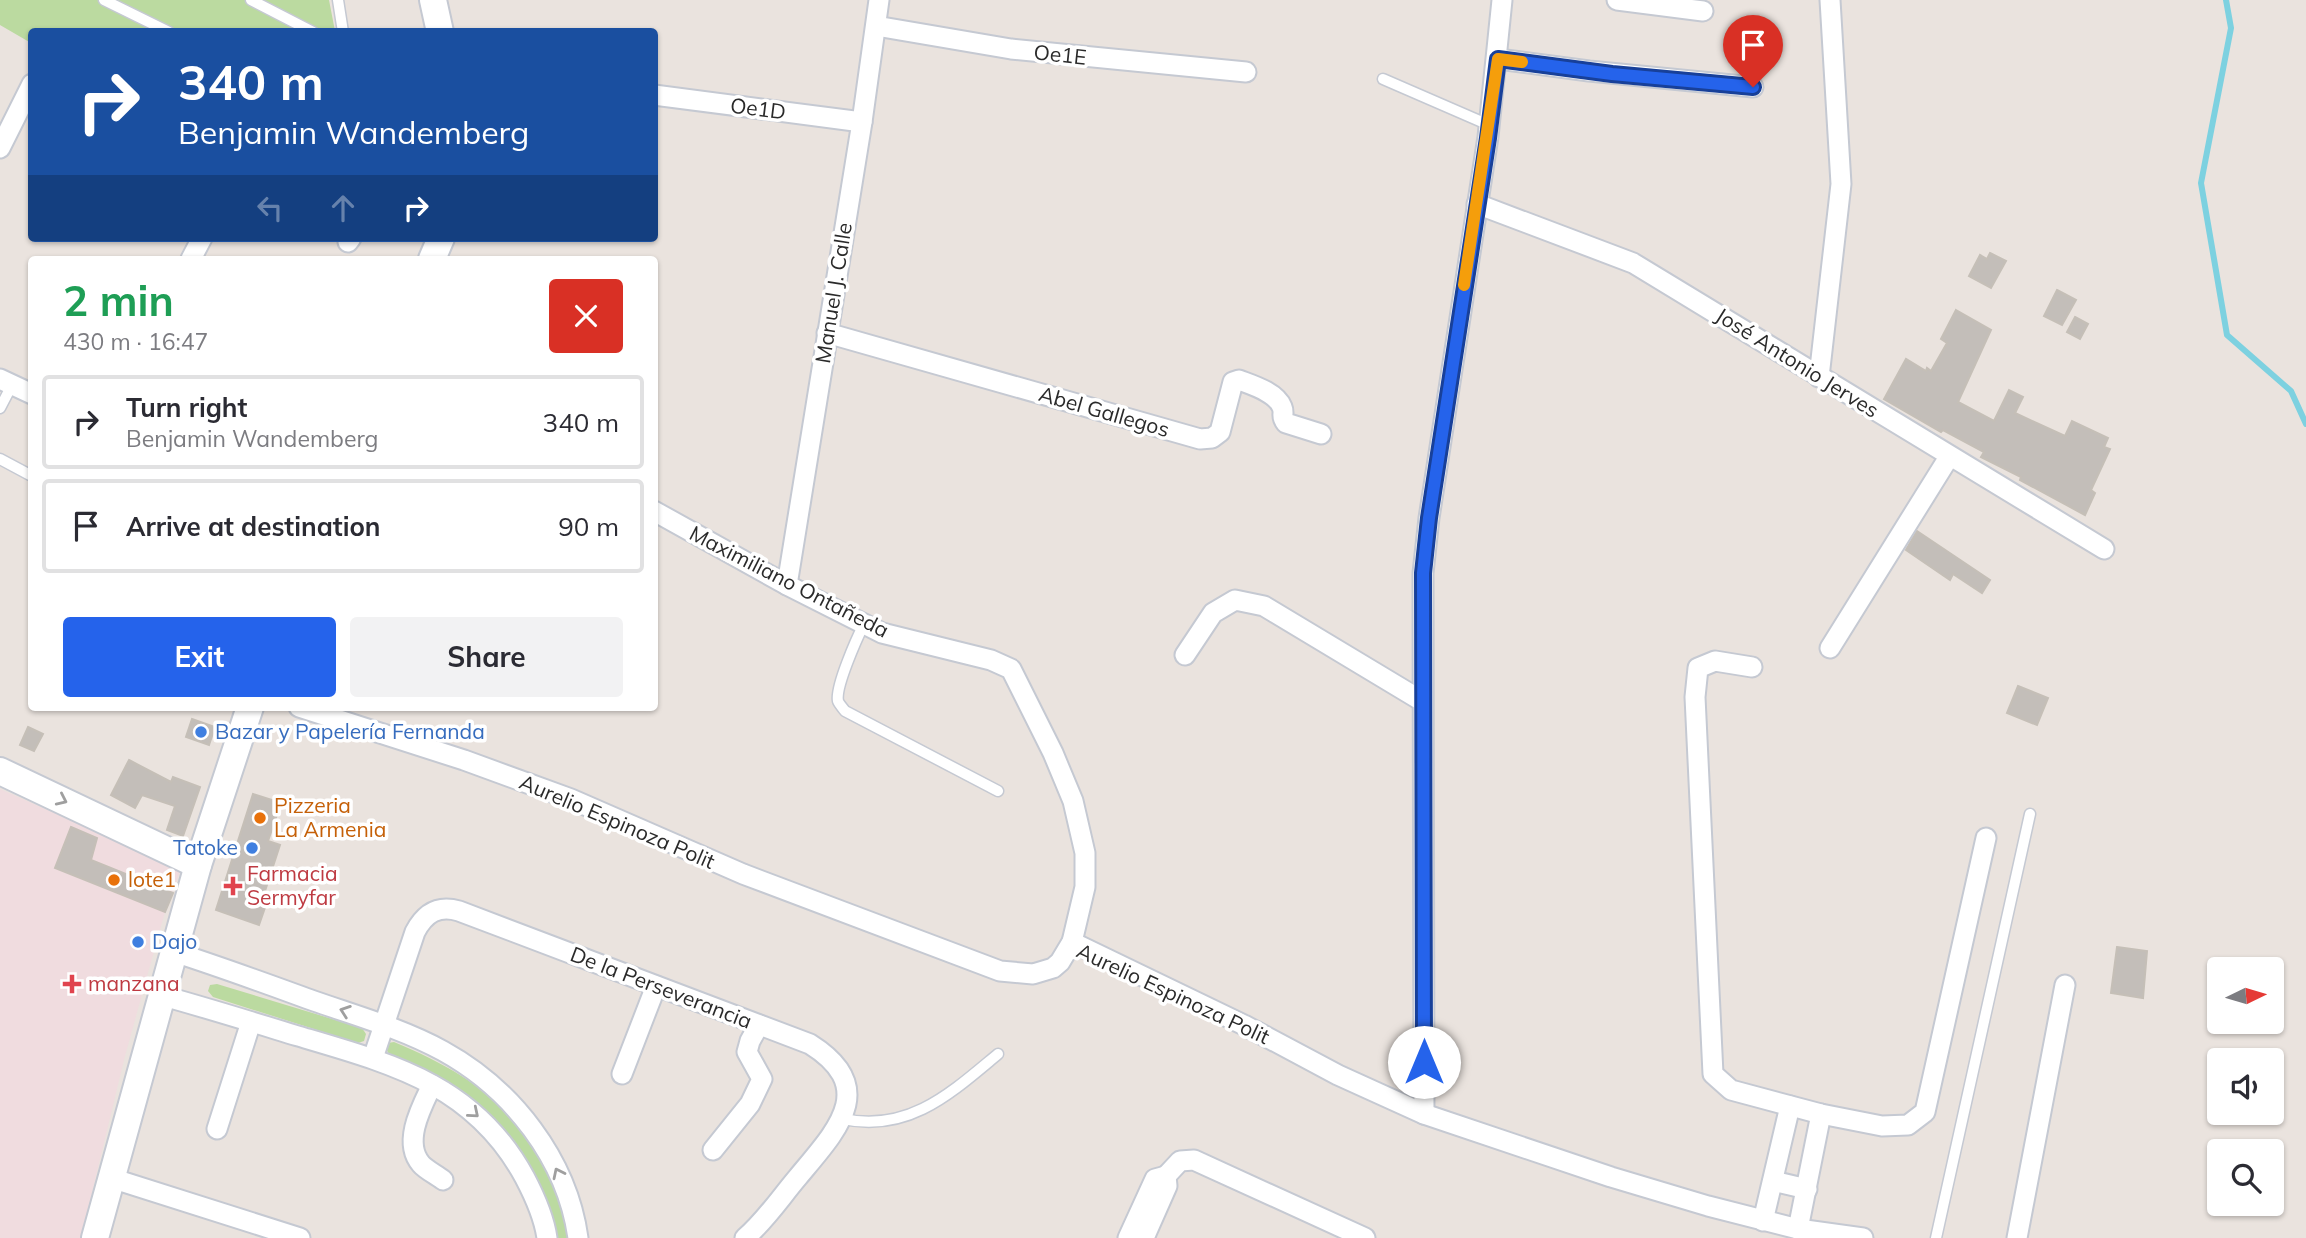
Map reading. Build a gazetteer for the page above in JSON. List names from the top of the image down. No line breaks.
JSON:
{"streets":{"street":["Oe1E","Oe1D","Manuel J. Calle","José Antonio Jerves","Abel Gallegos","Maximiliano Ontañeda","Aurelio Espinoza Polit","De la Perseverancia"]},"crossings":[["Oe1E","Manuel J. Calle"],["Oe1D","Manuel J. Calle"],["Manuel J. Calle","Abel Gallegos"],["Manuel J. Calle","Maximiliano Ontañeda"],["Maximiliano Ontañeda","Aurelio Espinoza Polit"]],"places":{"other":["Bazar y Papelería Fernanda","Pizzeria La Armenia","Tatoke","lote1","Dajo"],"health":["Farmacia Sermyfar","manzana"]},"north":"right","page":{"turn":["340 m","Benjamin Wandemberg"],"heading":["2 min","430 m · 16:47"],"list":[{"name":"Turn right","note":"Benjamin Wandemberg","value":"340 m"},{"name":"Arrive at destination","value":"90 m"}],"buttons":["Exit","Share"]}}
